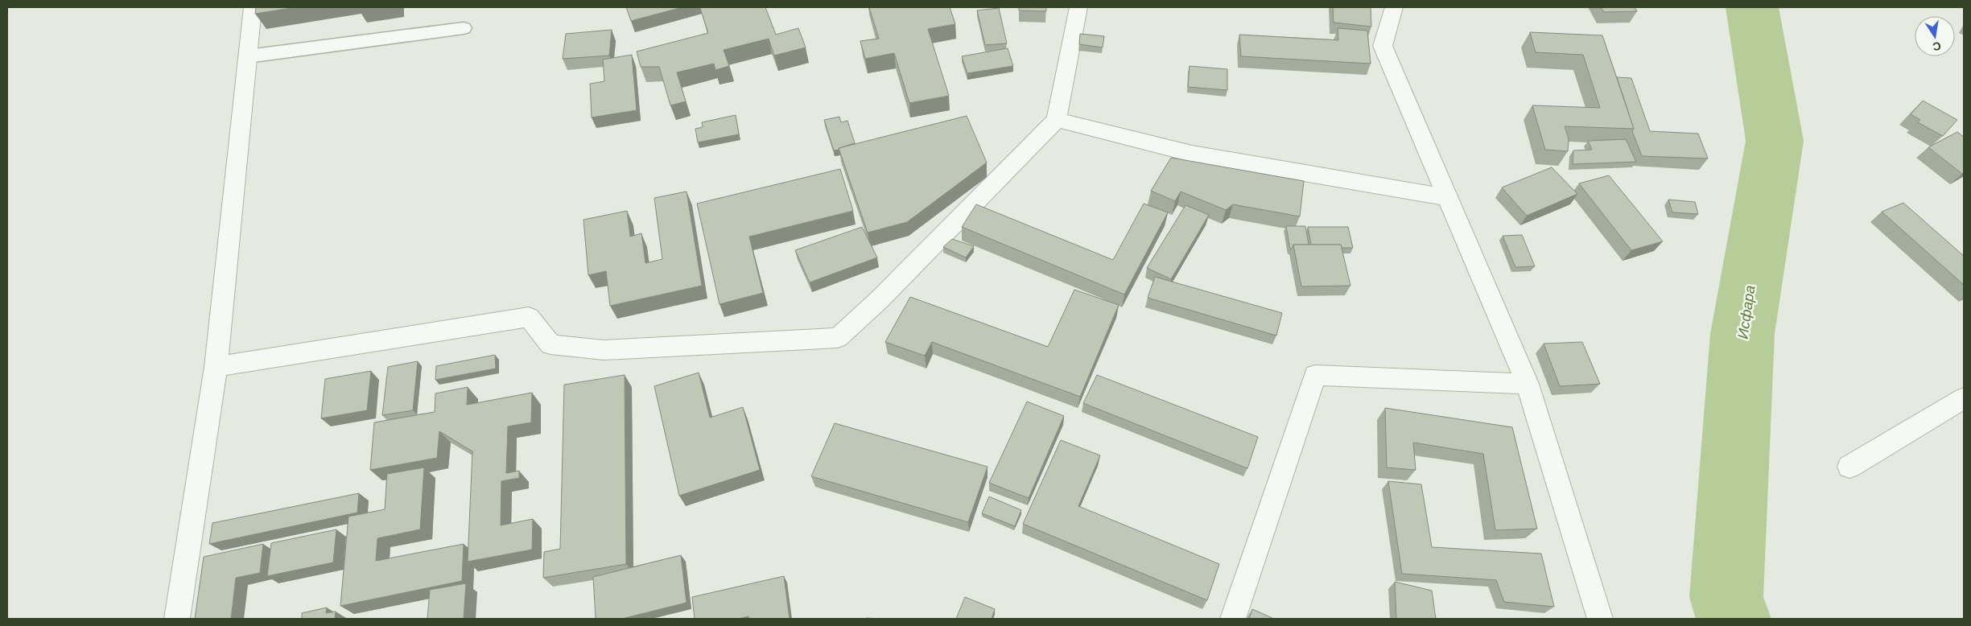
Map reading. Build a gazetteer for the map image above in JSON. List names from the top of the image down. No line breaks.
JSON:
{"water":["Исфара"],"north":"bottom"}
